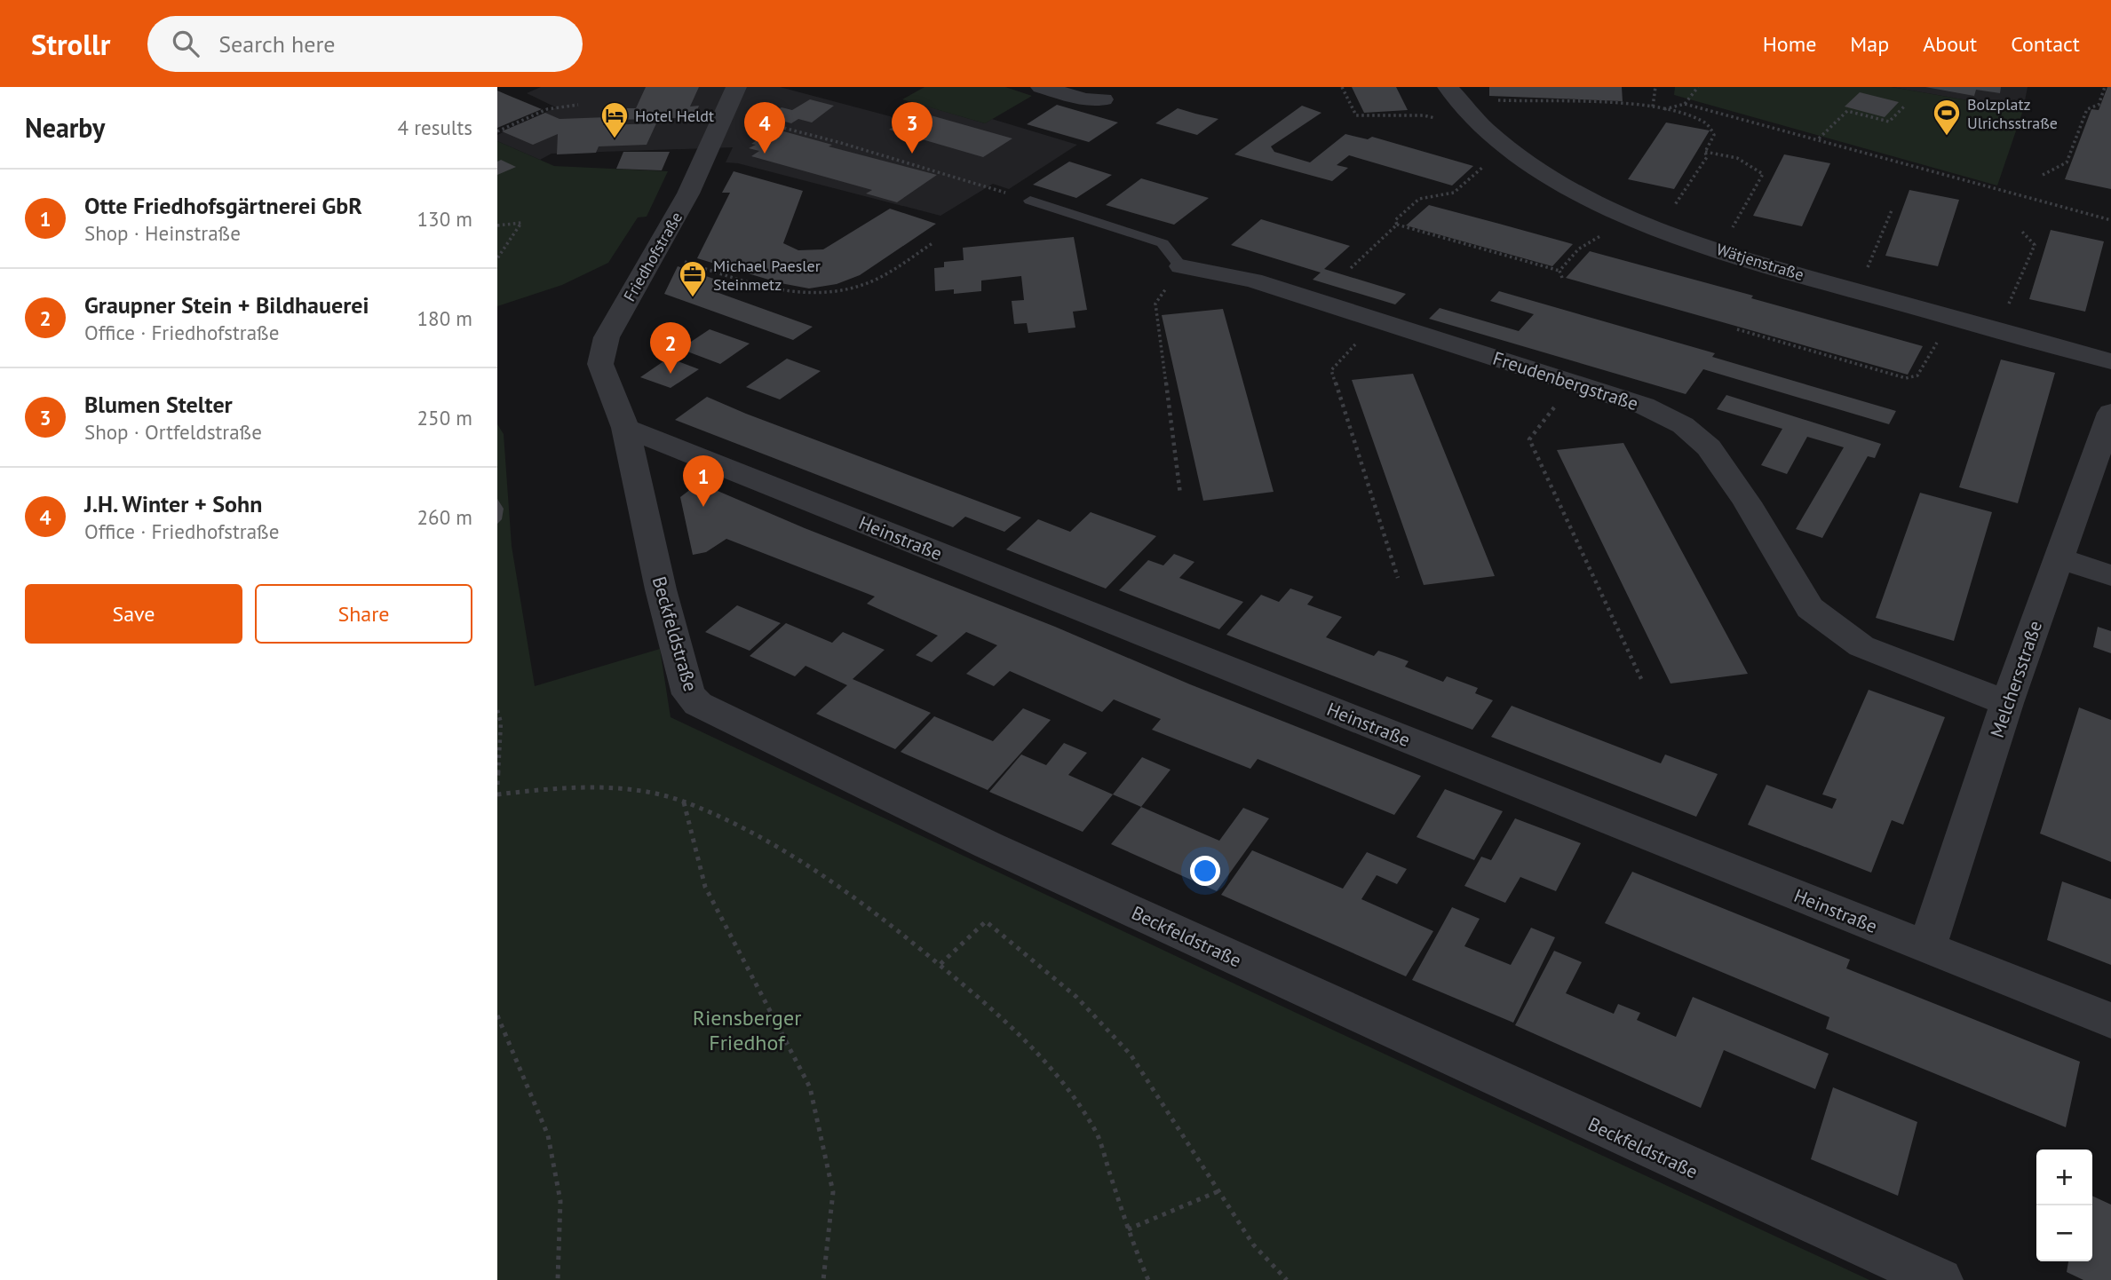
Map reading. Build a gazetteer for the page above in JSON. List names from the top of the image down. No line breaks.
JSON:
{"streets":{"street":["Friedhofstraße","Wätjenstraße","Freudenbergstraße","Heinstraße","Beckfeldstraße","Melchersstraße"]},"crossings":[["Friedhofstraße","Heinstraße"],["Friedhofstraße","Beckfeldstraße"],["Freudenbergstraße","Melchersstraße"],["Heinstraße","Beckfeldstraße"],["Heinstraße","Melchersstraße"]],"parks":["Riensberger Friedhof"],"places":{"sports":["Bolzplatz Ulrichsstraße"],"hotel":["Hotel Heldt"],"office":["Michael Paesler Steinmetz"]},"page":{"header":"Strollr","search":"Search here","nav":["Home","Map","About","Contact"],"heading":["Nearby","4 results"],"pins":["3","4","2","1"],"list":[{"mark":"1","name":"Otte Friedhofsgärtnerei GbR","note":"Shop · Heinstraße","value":"130 m"},{"mark":"2","name":"Graupner Stein + Bildhauerei","note":"Office · Friedhofstraße","value":"180 m"},{"mark":"3","name":"Blumen Stelter","note":"Shop · Ortfeldstraße","value":"250 m"},{"mark":"4","name":"J.H. Winter + Sohn","note":"Office · Friedhofstraße","value":"260 m"}],"buttons":["Save","Share"],"map_buttons":["+","−"]}}
